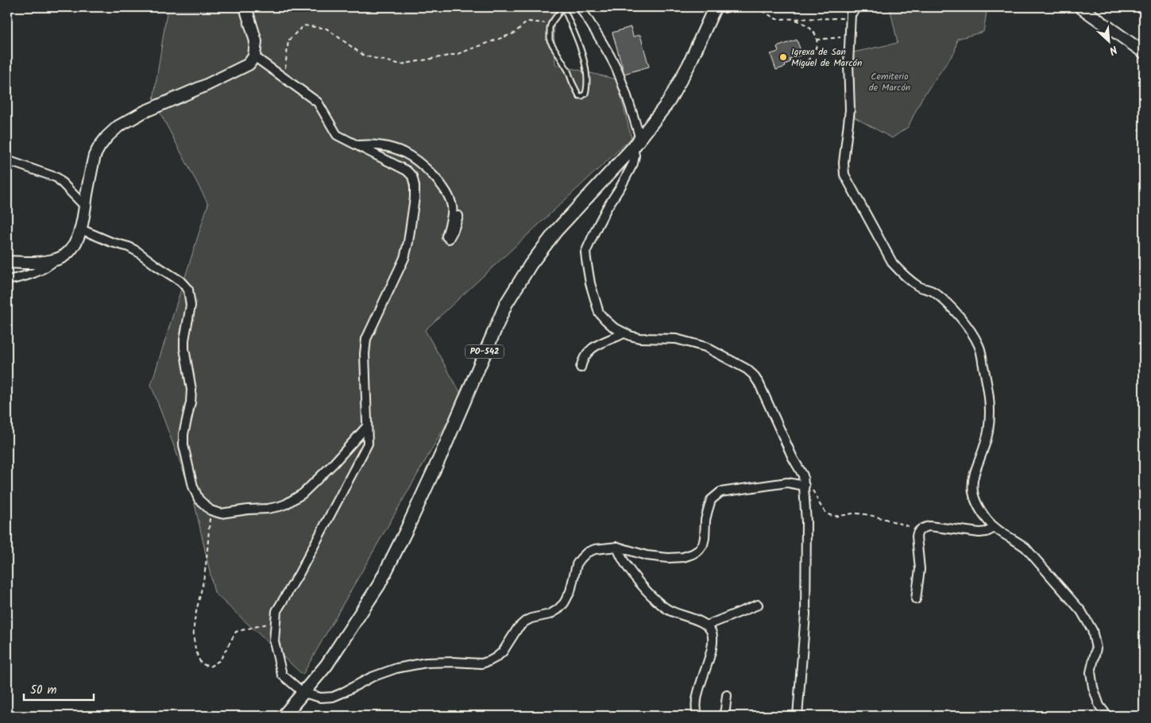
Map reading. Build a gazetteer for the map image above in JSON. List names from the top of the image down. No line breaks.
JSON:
{"streets":{"main road":["PO-542"]},"parks":["Cemiterio de Marcón"],"places":["Igrexa de San Miguel de Marcón"],"scale_bar":"50 m","north":"bottom right"}
